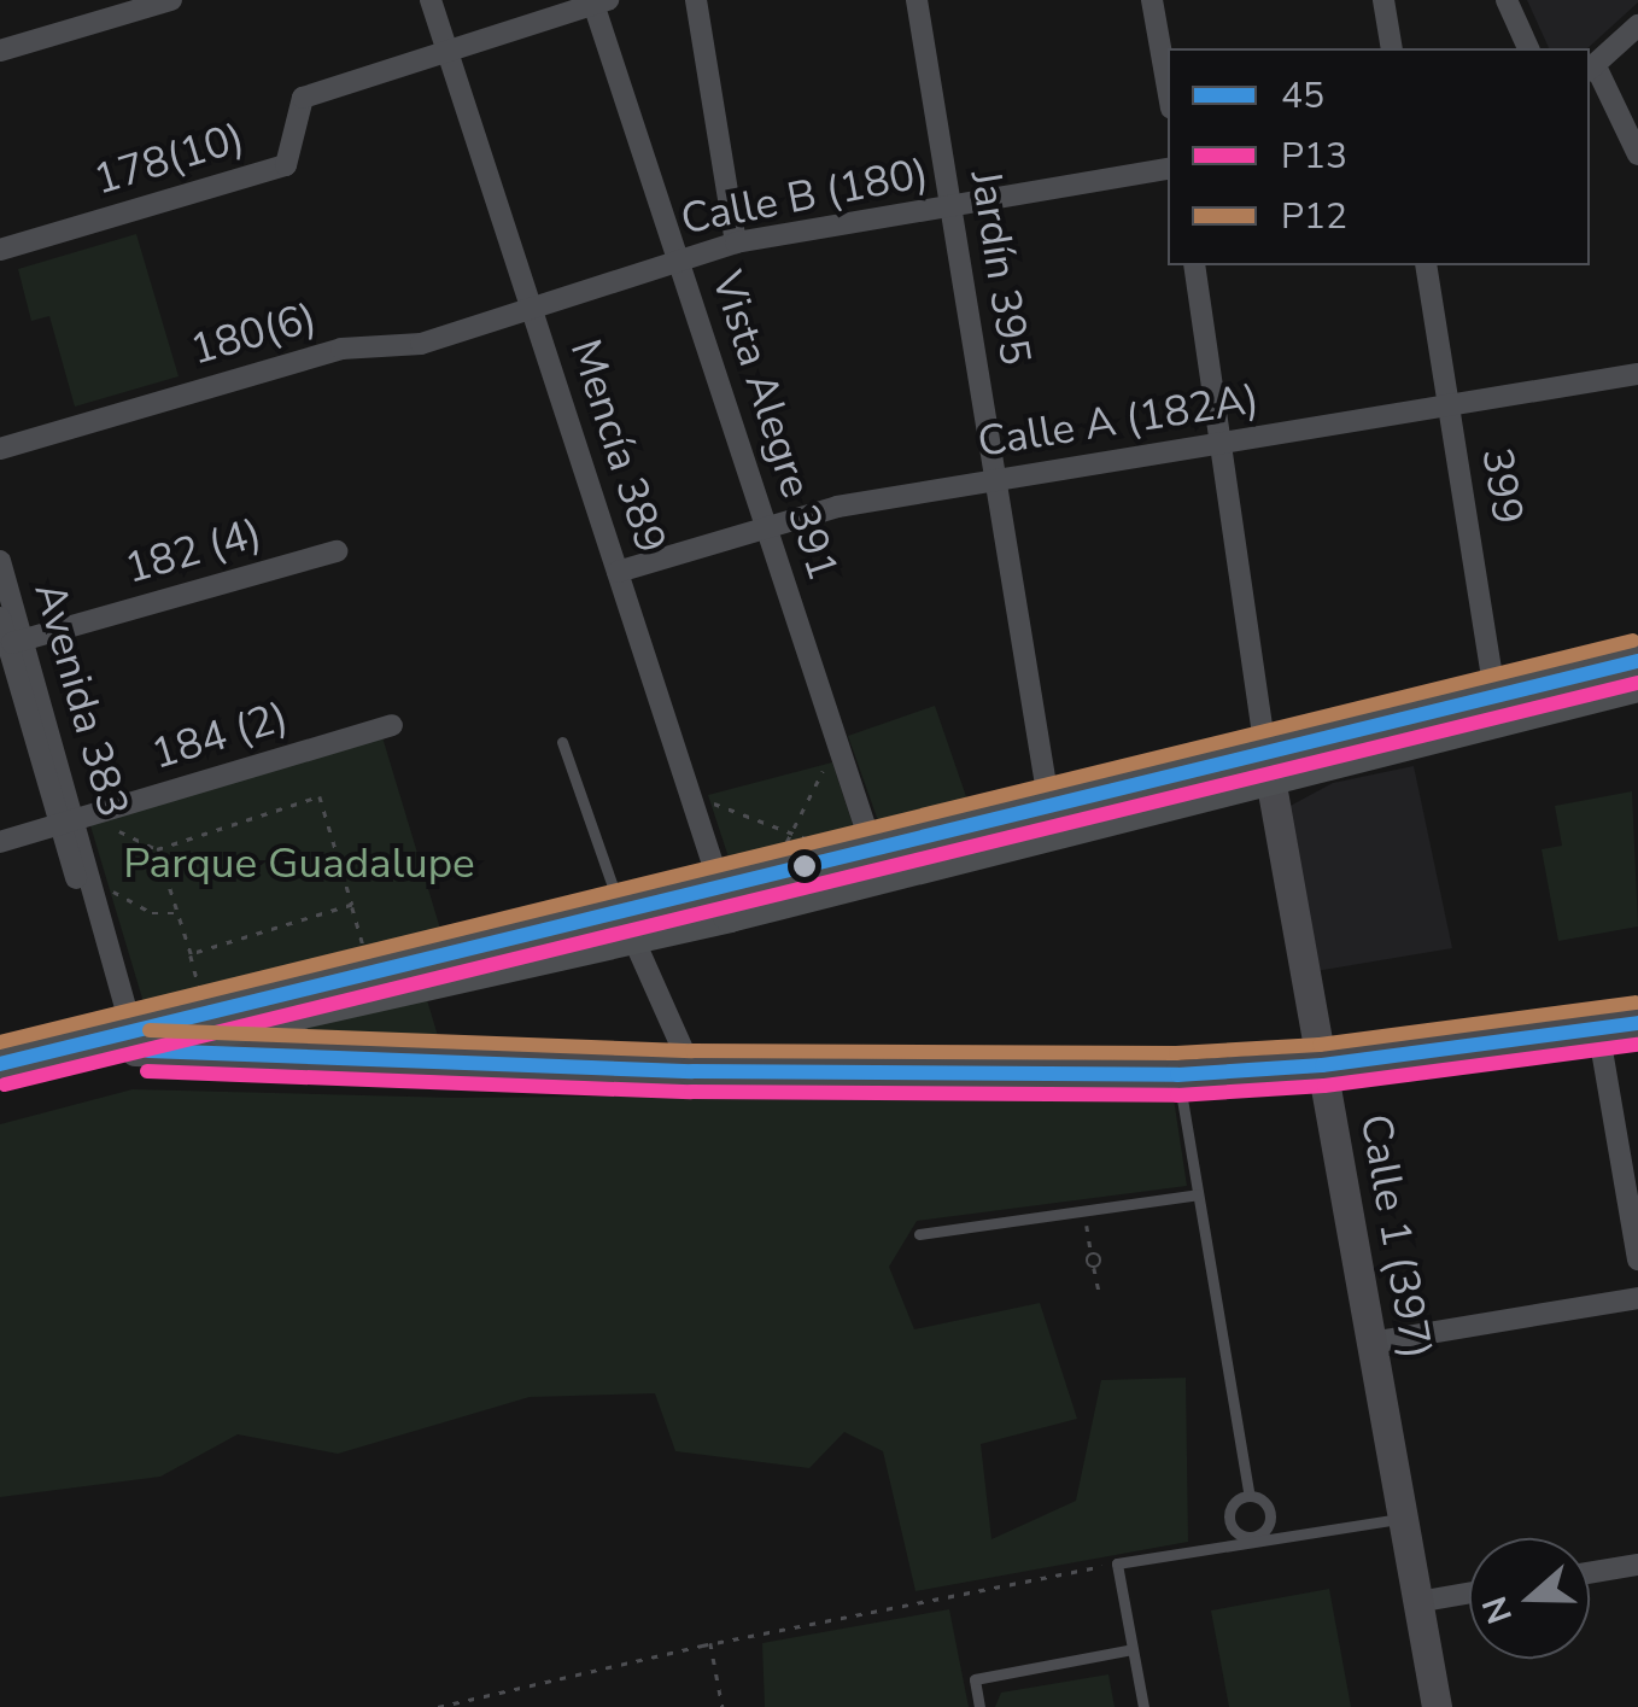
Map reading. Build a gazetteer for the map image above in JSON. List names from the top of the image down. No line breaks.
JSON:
{"streets":{"main road":["Calle 1 (397)"],"street":["178(10)","Calle B (180)","Jardín 395","180(6)","Calle A (182A)","Vista Alegre 391","Mencía 389","399","182 (4)","Avenida 383","184 (2)"]},"crossings":[["178(10)","Mencía 389"],["Calle B (180)","Jardín 395"],["Calle B (180)","180(6)"],["Calle B (180)","Vista Alegre 391"],["Calle B (180)","Mencía 389"],["Jardín 395","Calle A (182A)"],["180(6)","Mencía 389"],["Calle A (182A)","Vista Alegre 391"],["Calle A (182A)","Mencía 389"],["Calle A (182A)","399"],["Calle A (182A)","Calle 1 (397)"],["182 (4)","Avenida 383"],["Avenida 383","184 (2)"]],"parks":["Parque Guadalupe"],"lines":["transit line P12","transit line 45","transit line P13"],"legend":["45","P13","P12"],"north":"left"}
